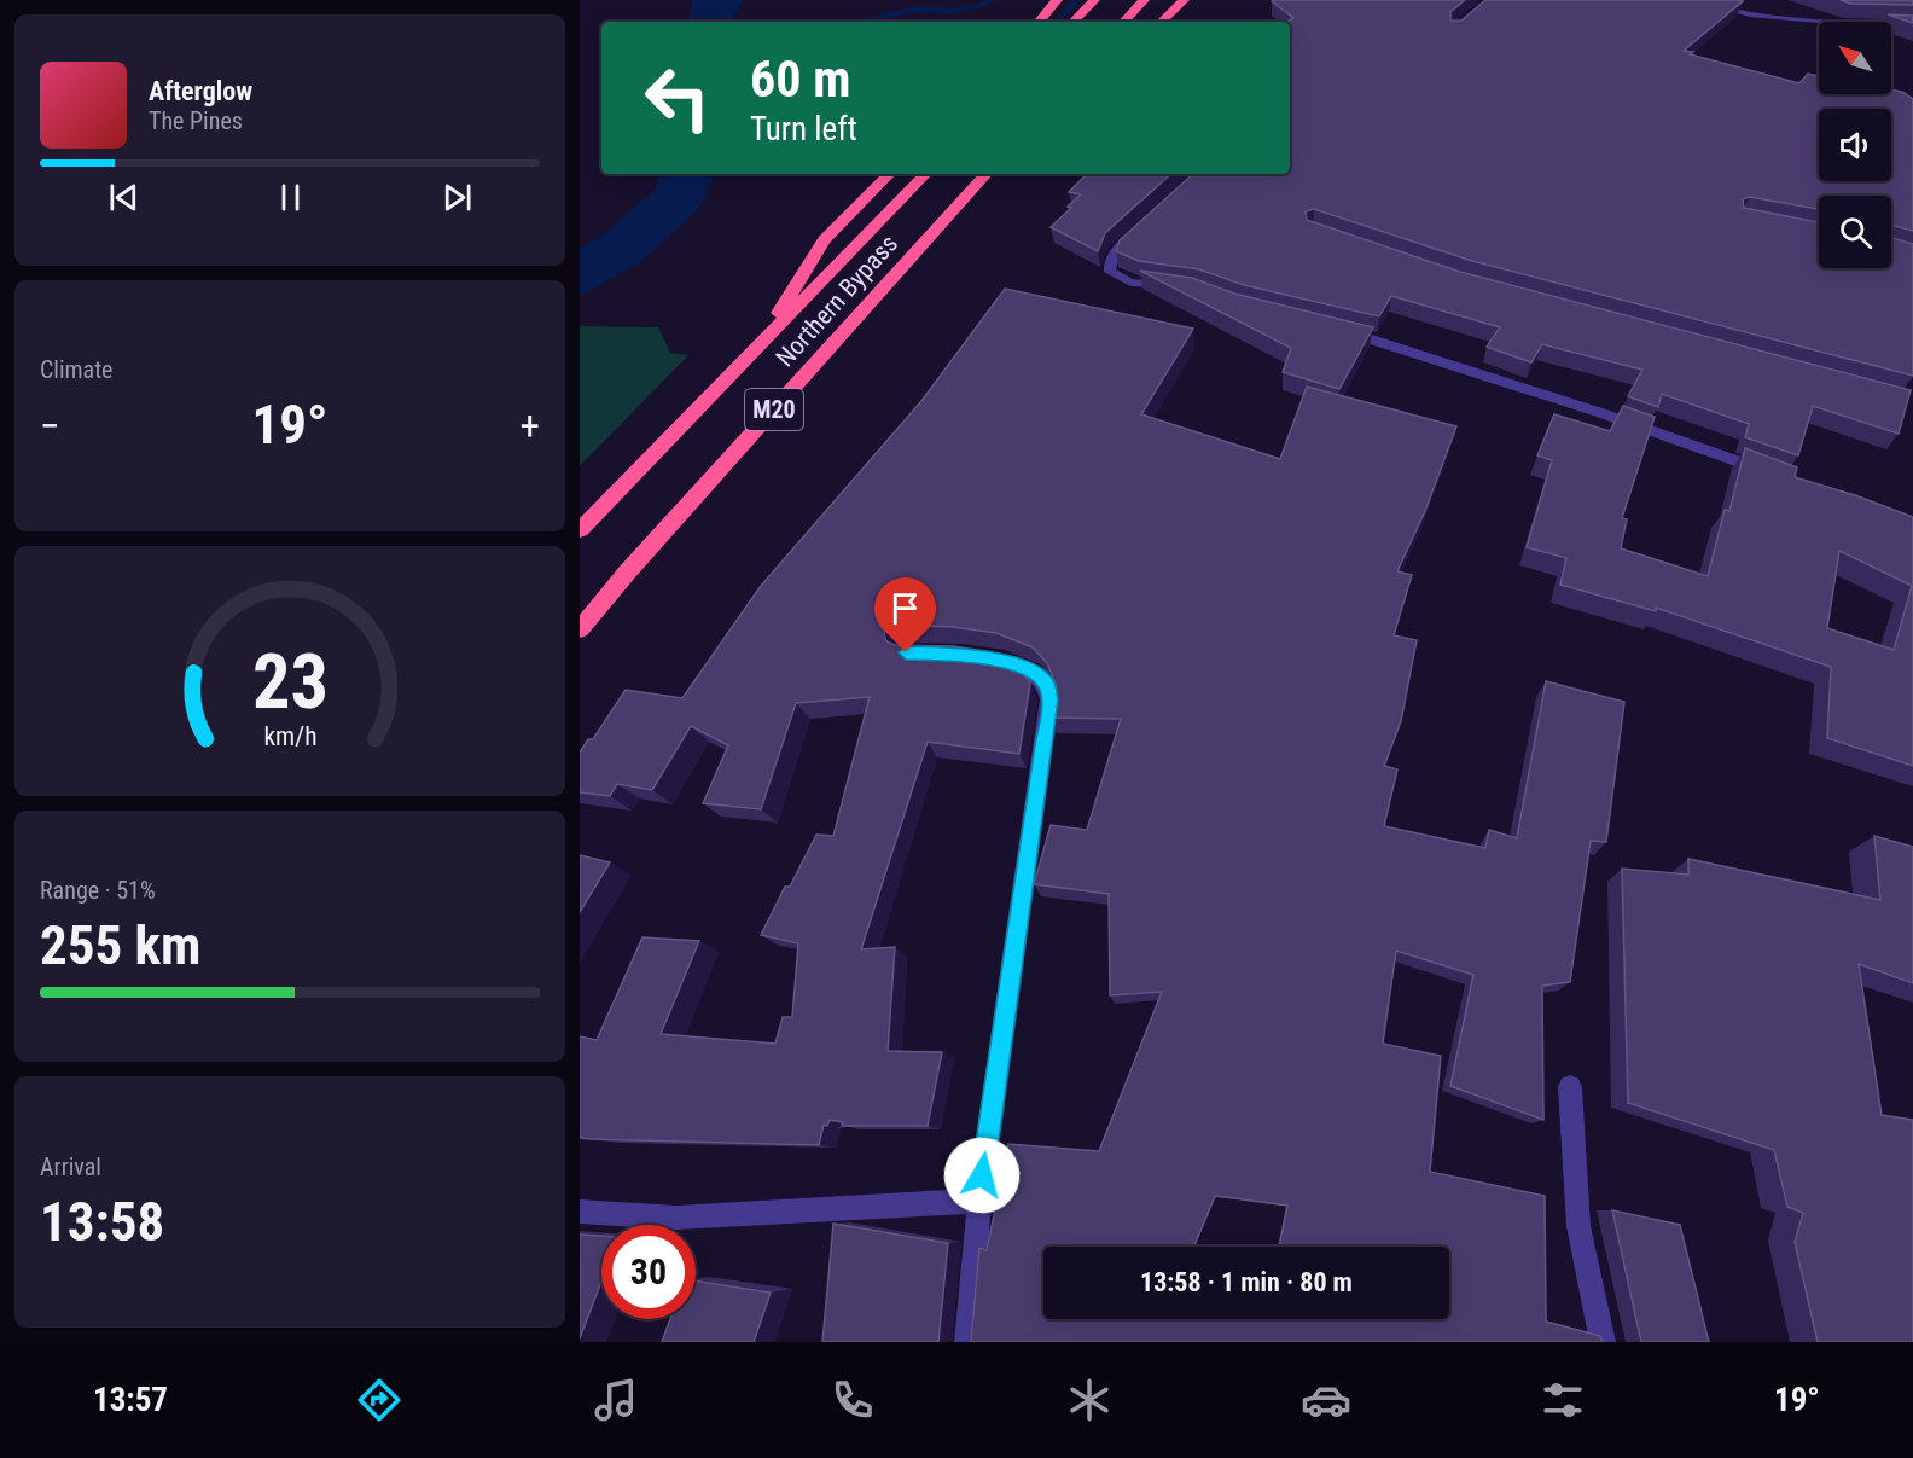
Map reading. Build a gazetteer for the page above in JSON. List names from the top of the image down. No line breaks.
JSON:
{"streets":{"highway":["Northern Bypass","M20"]},"north":"top left","page":{"turn":["60 m","Turn left"],"song":["Afterglow","The Pines"],"tile":["Climate",["Range · 51%","255 km"],["Arrival","13:58"]],"heat":["−","19°","+"],"limit":"30","trip":"13:58 · 1 min · 80 m","tabs":["13:57","19°"],"gauge":["23","km/h"]}}
